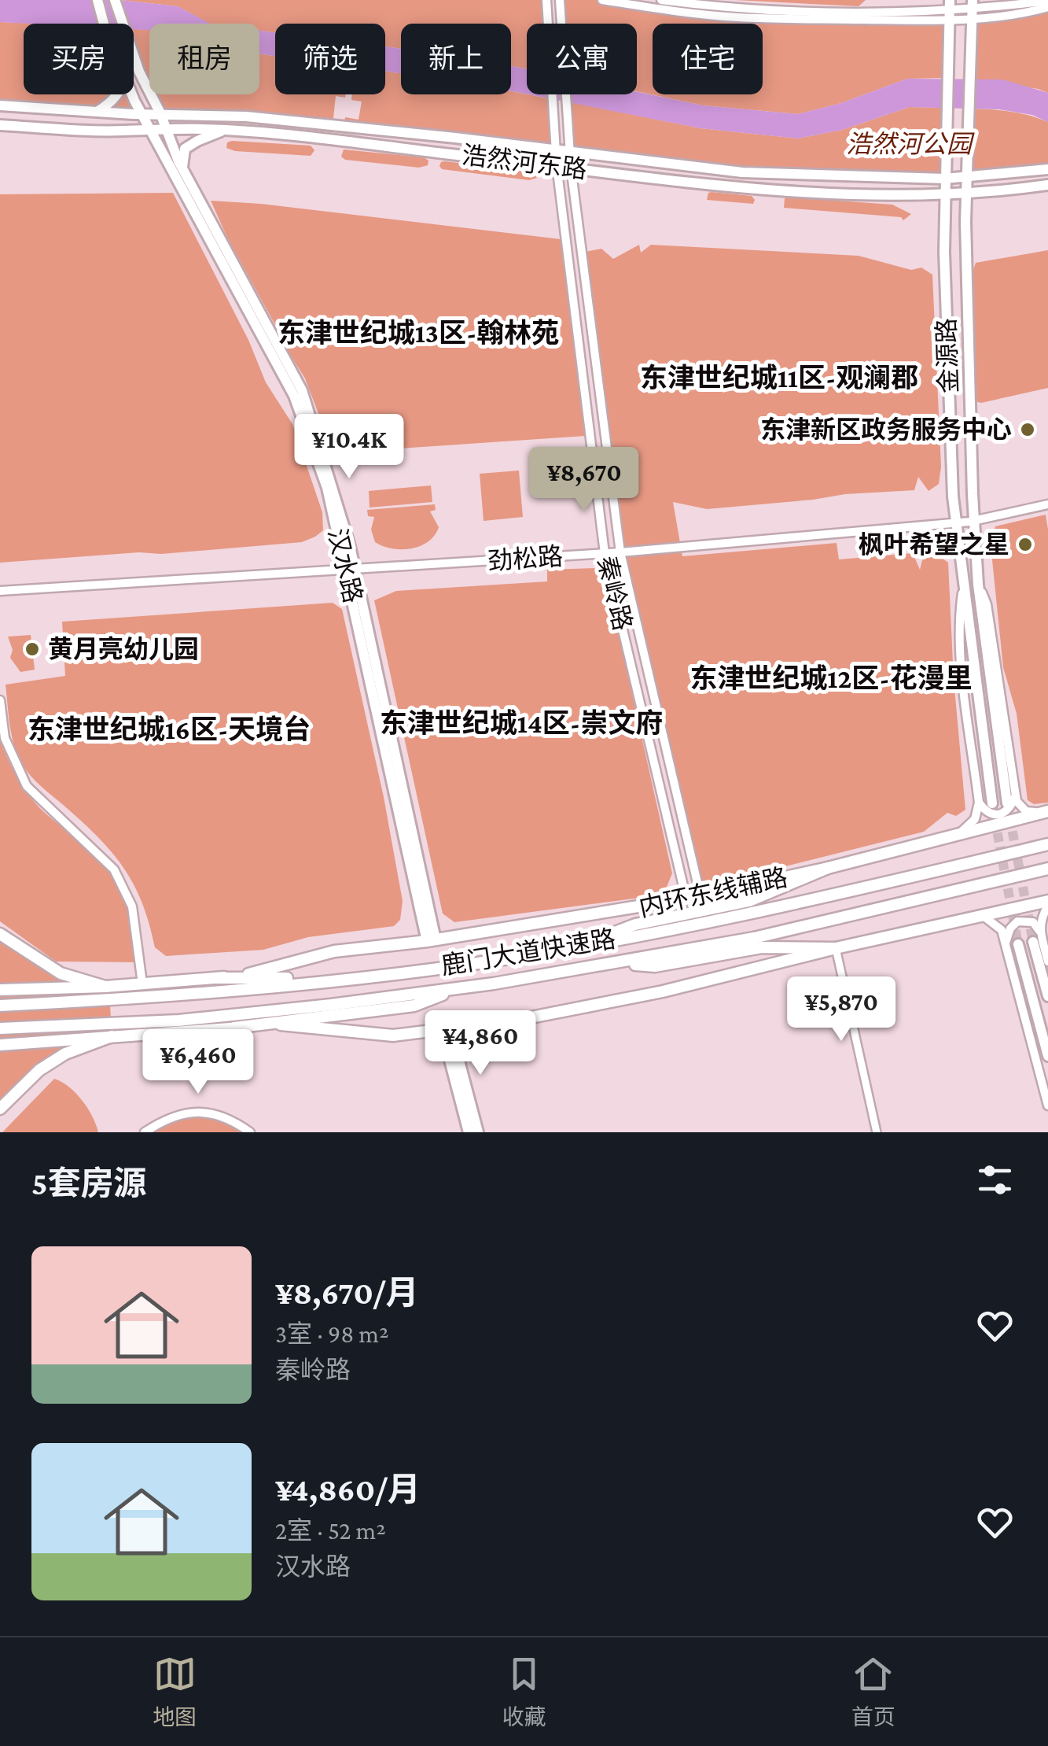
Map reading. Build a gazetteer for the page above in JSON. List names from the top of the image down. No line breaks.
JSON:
{"streets":{"main road":["浩然河东路","金源路","汉水路","内环东线辅路","鹿门大道快速路"],"street":["劲松路","秦岭路"]},"crossings":[["浩然河东路","金源路"],["浩然河东路","汉水路"],["浩然河东路","秦岭路"],["金源路","劲松路"],["劲松路","汉水路"],["劲松路","秦岭路"],["汉水路","内环东线辅路"],["秦岭路","内环东线辅路"]],"districts":["东津世纪城13区-翰林苑","东津世纪城11区-观澜郡","东津世纪城12区-花漫里","东津世纪城14区-崇文府","东津世纪城16区-天境台"],"parks":["浩然河公园"],"places":["东津新区政务服务中心","枫叶希望之星","黄月亮幼儿园"],"page":{"chip":["买房","租房","筛选","新上","公寓","住宅"],"price":["¥10.4K","¥8,670","¥5,870","¥4,860","¥6,460"],"heading":"5套房源","list":[{"name":"¥8,670/月","note":"3室 · 98 m² · 秦岭路"},{"name":"¥4,860/月","note":"2室 · 52 m² · 汉水路"}],"tabs":["地图","收藏","首页"]}}
